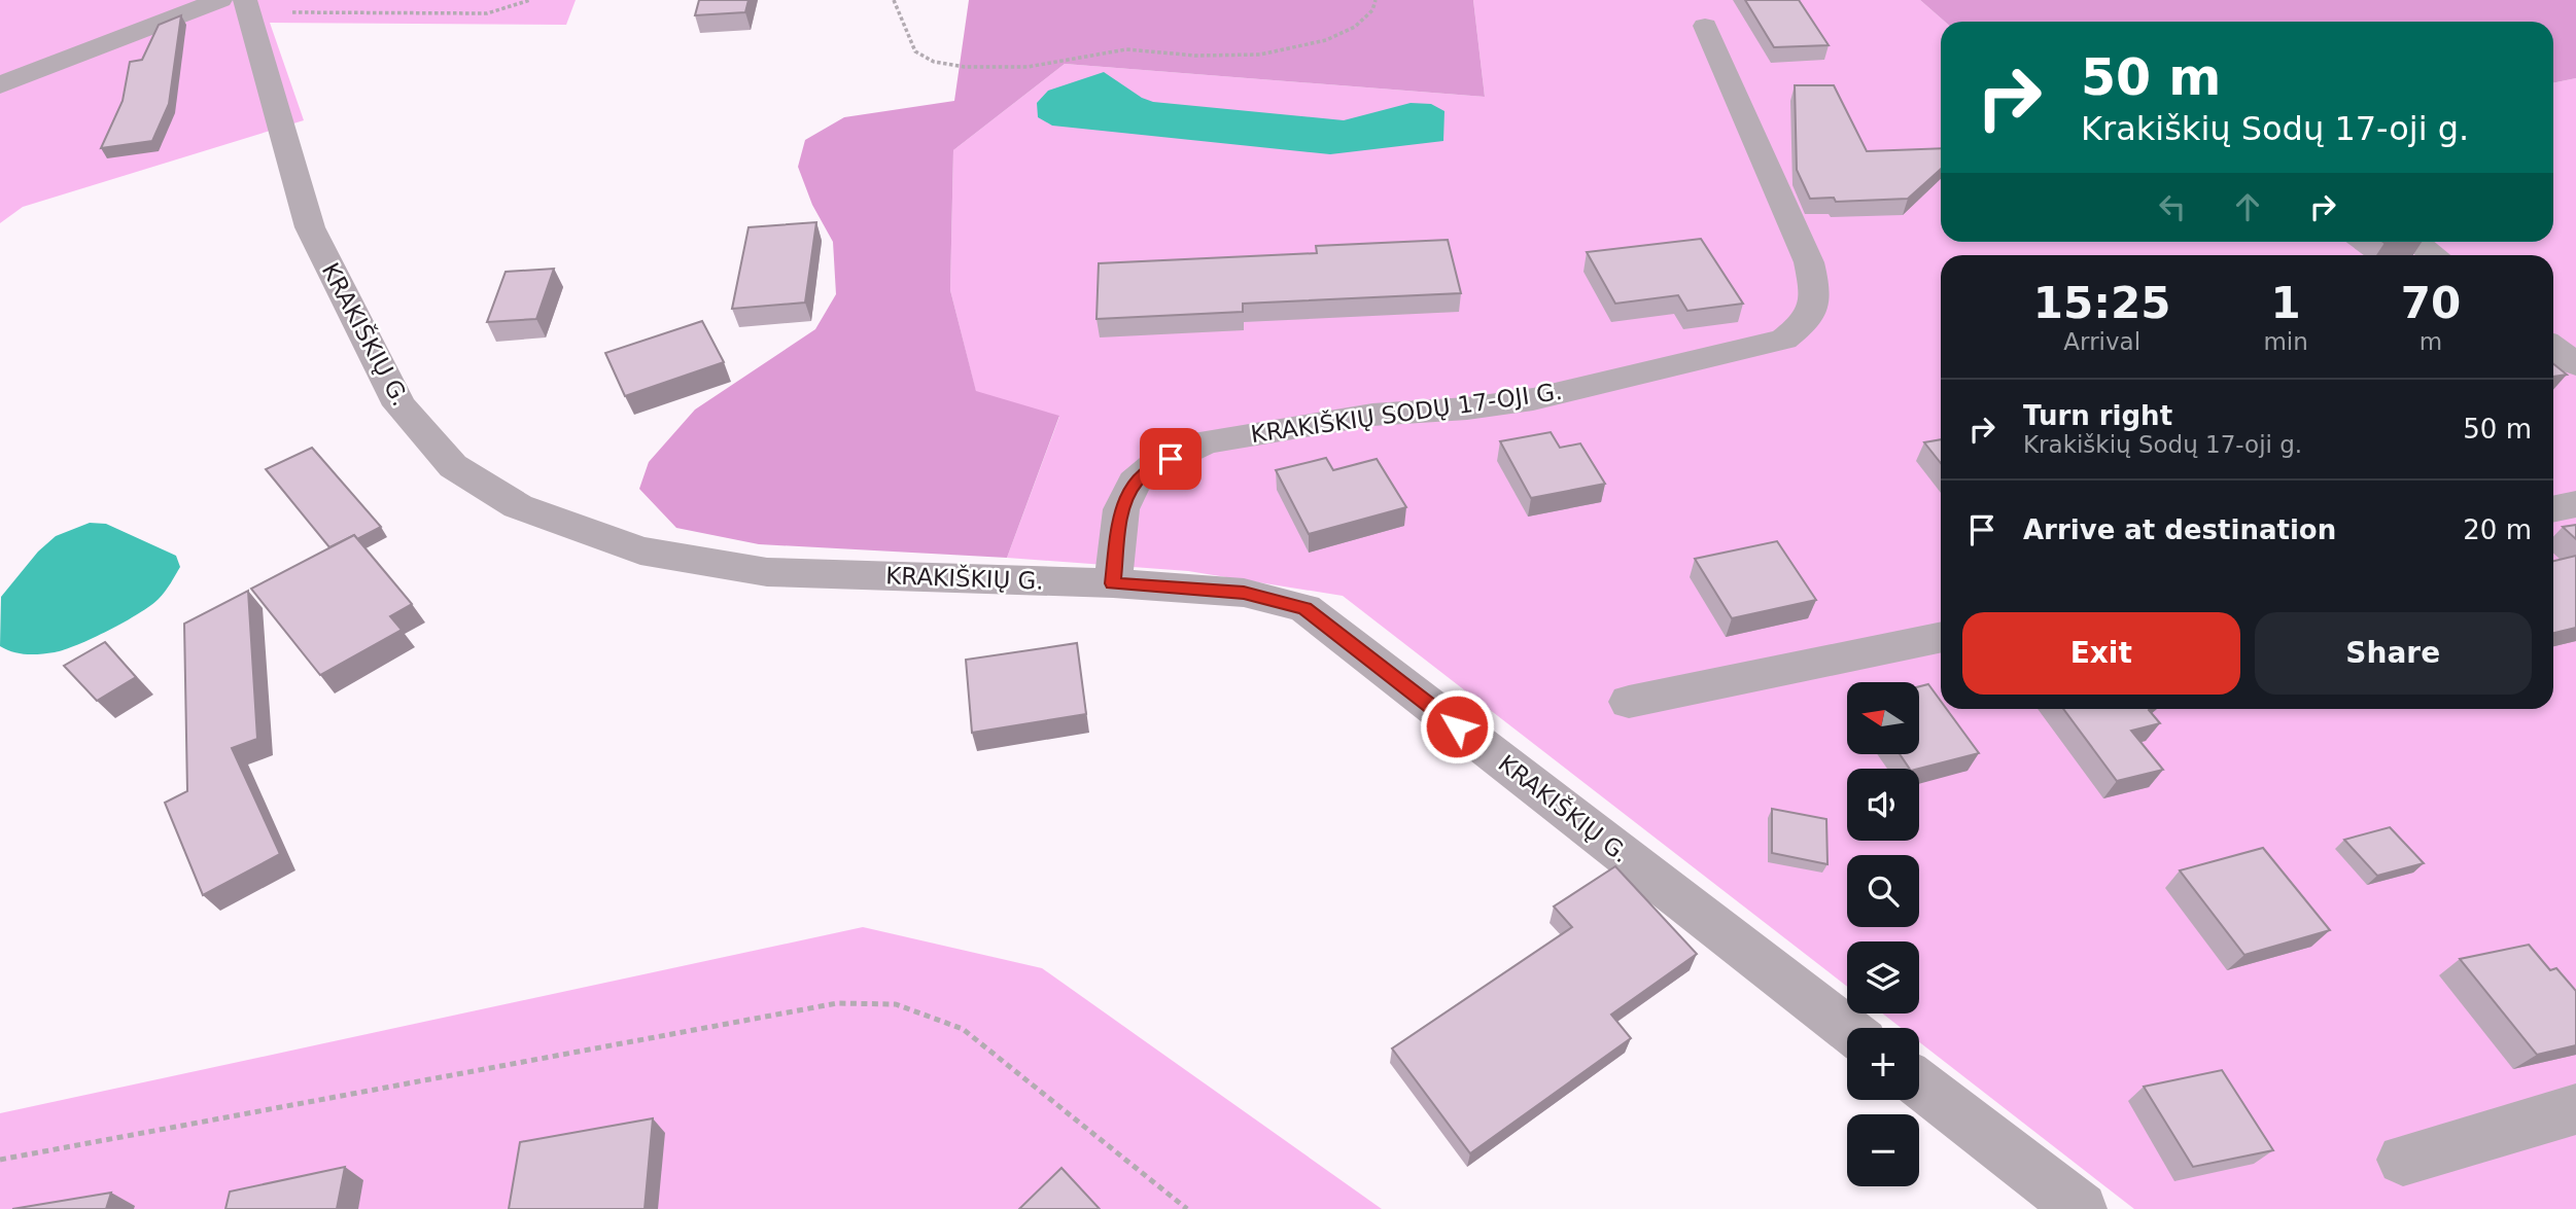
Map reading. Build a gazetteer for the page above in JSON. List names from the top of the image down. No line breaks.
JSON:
{"streets":{"street":["KRAKIŠKIŲ G.","KRAKIŠKIŲ SODŲ 17-OJI G."]},"crossings":[["KRAKIŠKIŲ G.","KRAKIŠKIŲ SODŲ 17-OJI G."]],"north":"left","page":{"turn":["50 m","Krakiškių Sodų 17-oji g."],"eta":["15:25","Arrival","1","min","70","m"],"list":[{"name":"Turn right","note":"Krakiškių Sodų 17-oji g.","value":"50 m"},{"name":"Arrive at destination","value":"20 m"}],"buttons":["Exit","Share"],"map_buttons":["+","−"]}}
